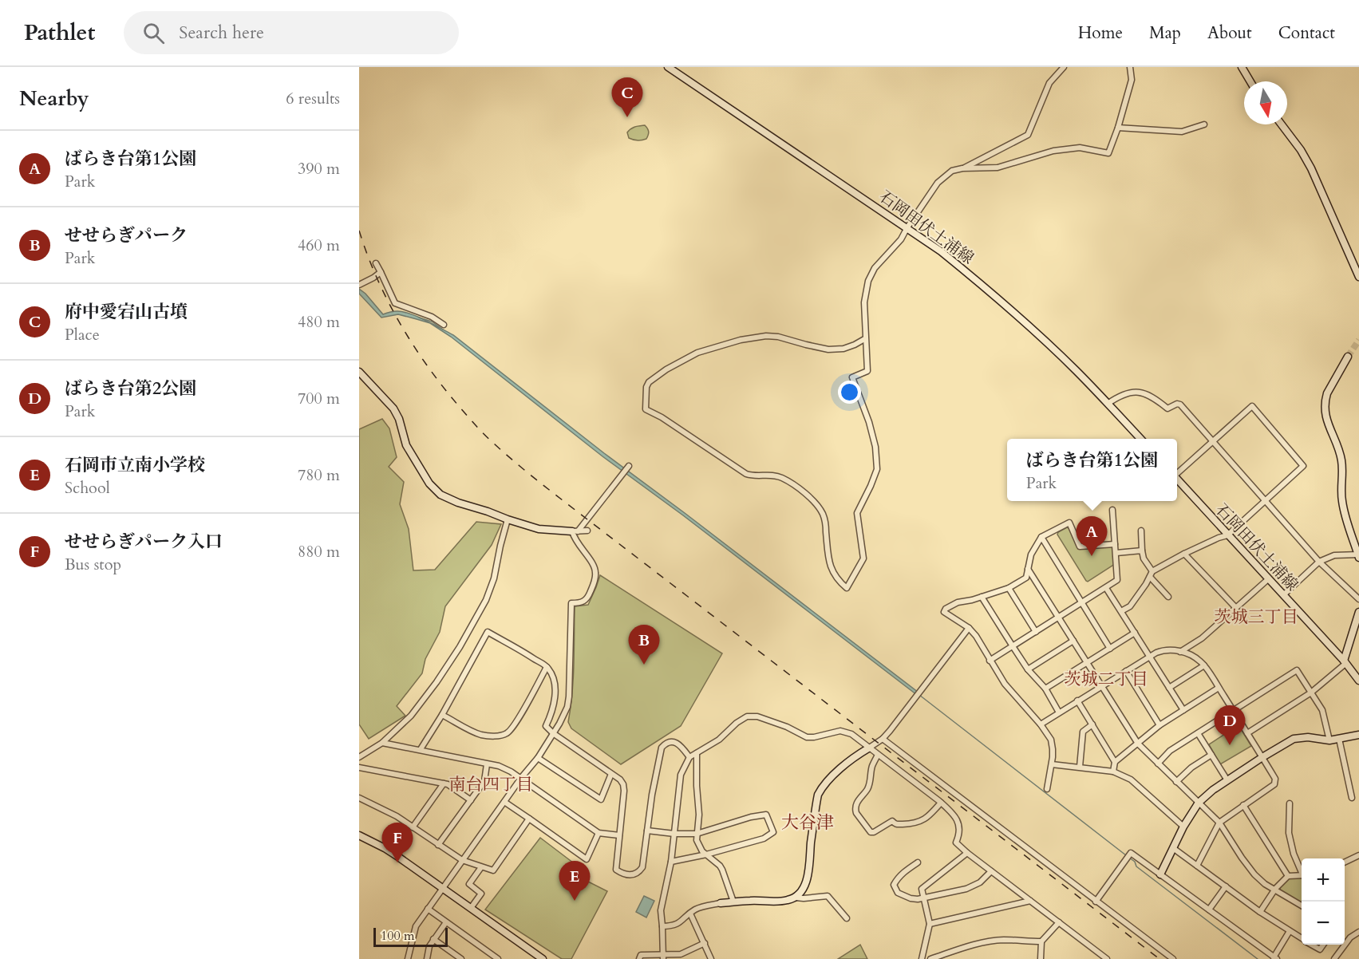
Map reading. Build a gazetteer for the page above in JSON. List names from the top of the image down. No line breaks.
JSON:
{"streets":{"main road":["石岡田伏土浦線"]},"districts":["茨城三丁目","茨城二丁目","南台四丁目","大谷津"],"scale_bar":"100 m","north":"bottom","page":{"header":"Pathlet","search":"Search here","nav":["Home","Map","About","Contact"],"heading":["Nearby","6 results"],"pins":["C","A","B","D","F","E"],"list":[{"mark":"A","name":"ばらき台第1公園","note":"Park","value":"390 m"},{"mark":"B","name":"せせらぎパーク","note":"Park","value":"460 m"},{"mark":"C","name":"府中愛宕山古墳","note":"Place","value":"480 m"},{"mark":"D","name":"ばらき台第2公園","note":"Park","value":"700 m"},{"mark":"E","name":"石岡市立南小学校","note":"School","value":"780 m"},{"mark":"F","name":"せせらぎパーク入口","note":"Bus stop","value":"880 m"}],"popup":["ばらき台第1公園","Park"],"map_buttons":["+","−"],"scale":"100 m"}}
